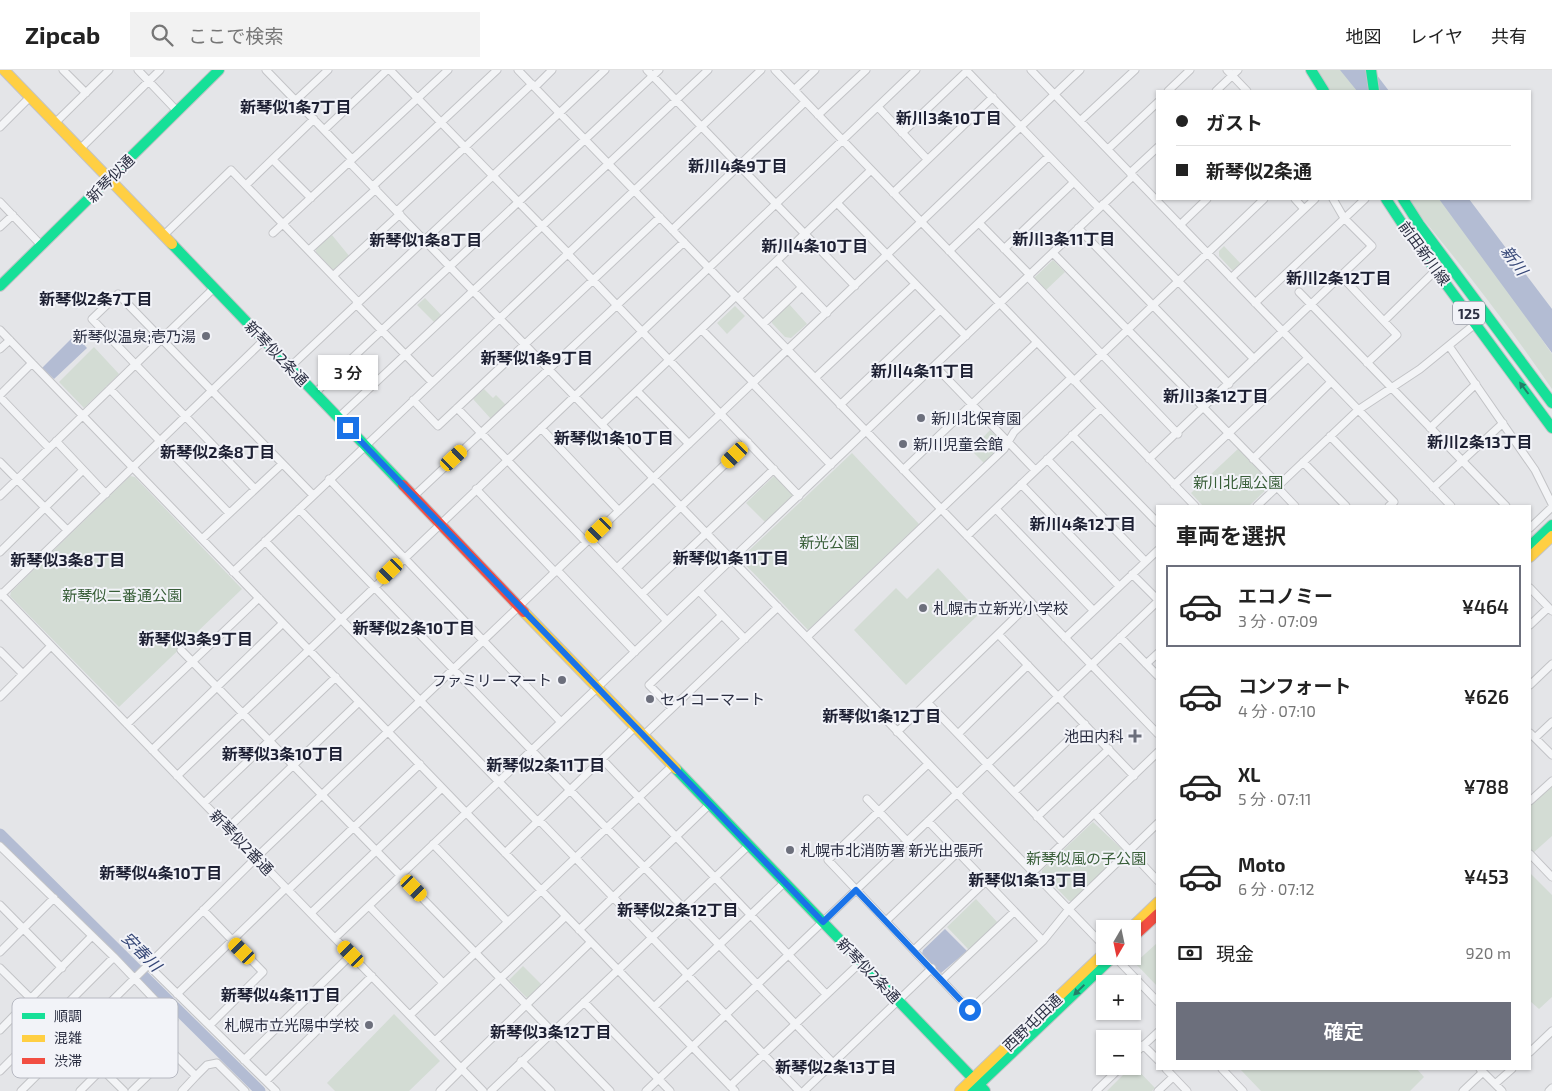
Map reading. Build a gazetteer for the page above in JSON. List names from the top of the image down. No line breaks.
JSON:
{"streets":{"street":["新琴似通","前田新川線","125","新琴似2条通","新琴似2番通","西野屯田通"]},"crossings":[["新琴似通","新琴似2条通"],["新琴似2条通","西野屯田通"]],"districts":["新琴似1条7丁目","新川3条10丁目","新川4条9丁目","新川3条11丁目","新琴似1条8丁目","新川4条10丁目","新川2条12丁目","新琴似2条7丁目","新琴似1条9丁目","新川4条11丁目","新川3条12丁目","新琴似1条10丁目","新川2条13丁目","新琴似2条8丁目","新川4条12丁目","新琴似1条11丁目","新琴似3条8丁目","新琴似2条10丁目","新琴似3条9丁目","新琴似1条12丁目","新琴似3条10丁目","新琴似2条11丁目","新琴似4条10丁目","新琴似1条13丁目","新琴似2条12丁目","新琴似4条11丁目","新琴似3条12丁目","新琴似2条13丁目"],"water":["新川","安春川"],"parks":["新川北風公園","新光公園","新琴似二番通公園","新琴似風の子公園"],"places":{"other":["新琴似温泉;壱乃湯","新川北保育園","新川児童会館","札幌市立新光小学校","ファミリーマート","セイコーマート","札幌市北消防署 新光出張所","札幌市立光陽中学校"],"health":["池田内科"]},"legend":["順調","混雑","渋滞"],"north":"bottom","page":{"header":"Zipcab","search":"ここで検索","nav":["地図","レイヤ","共有"],"banner":["ガスト","新琴似2条通"],"bubble":"3 分","heading":"車両を選択","list":[{"name":"エコノミー","note":"3 分 · 07:09","value":"¥464"},{"name":"コンフォート","note":"4 分 · 07:10","value":"¥626"},{"name":"XL","note":"5 分 · 07:11","value":"¥788"},{"name":"Moto","note":"6 分 · 07:12","value":"¥453"}],"map_buttons":["+","−"],"pay":["現金","920 m"],"buttons":"確定"}}
